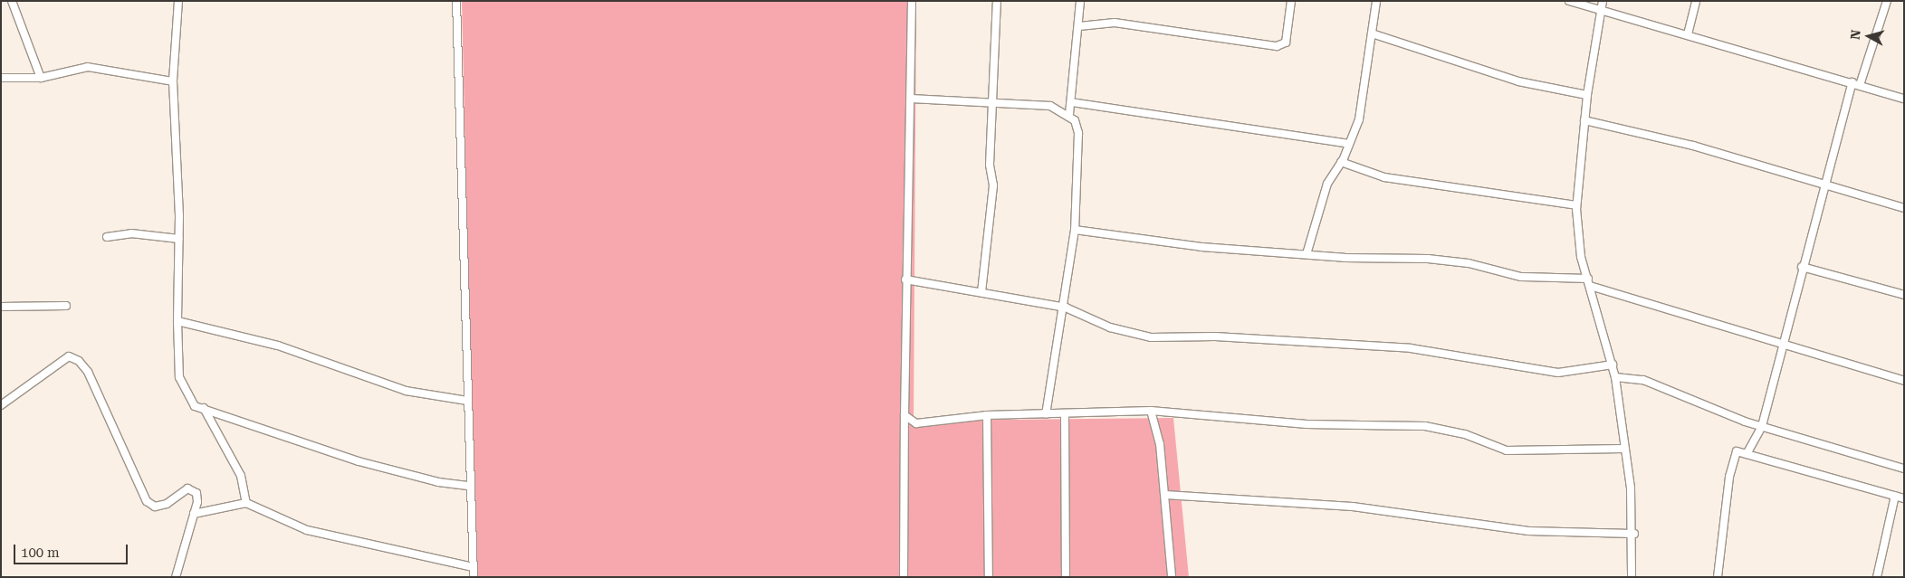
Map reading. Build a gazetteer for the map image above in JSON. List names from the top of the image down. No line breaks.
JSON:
{"scale_bar":"100 m","north":"left"}
